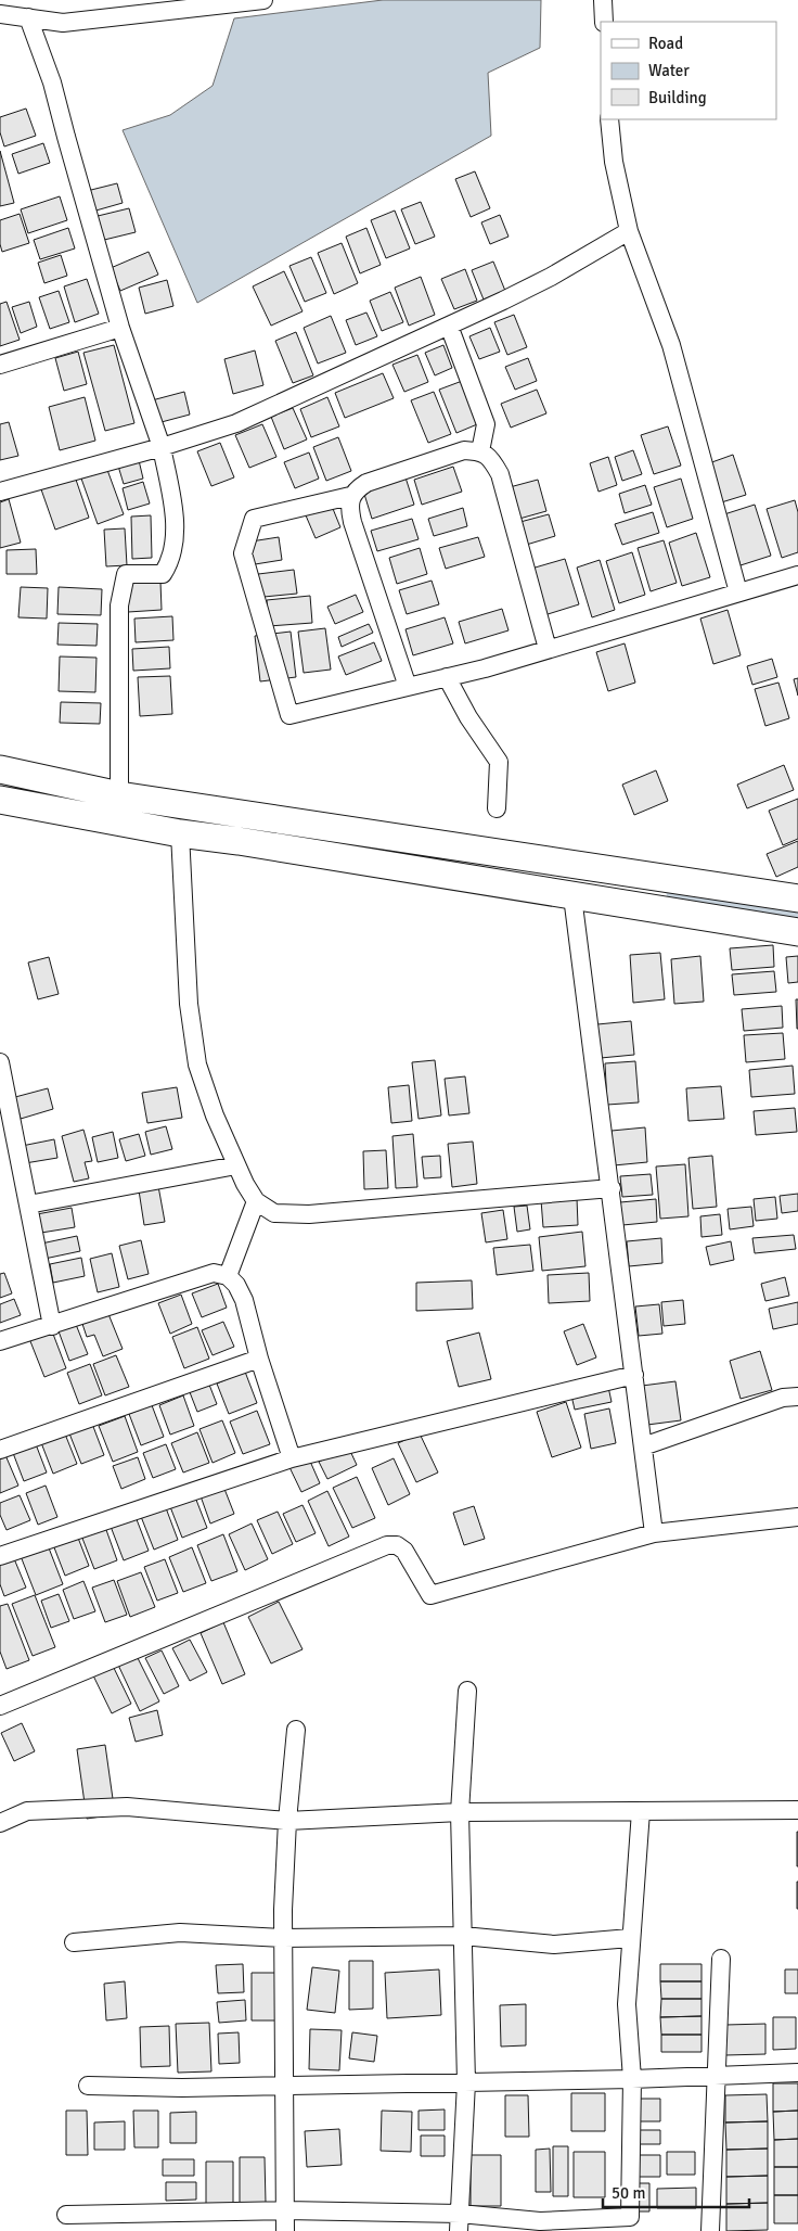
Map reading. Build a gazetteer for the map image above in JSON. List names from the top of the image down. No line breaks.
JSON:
{"legend":["Road","Water","Building"],"scale_bar":"50 m"}
